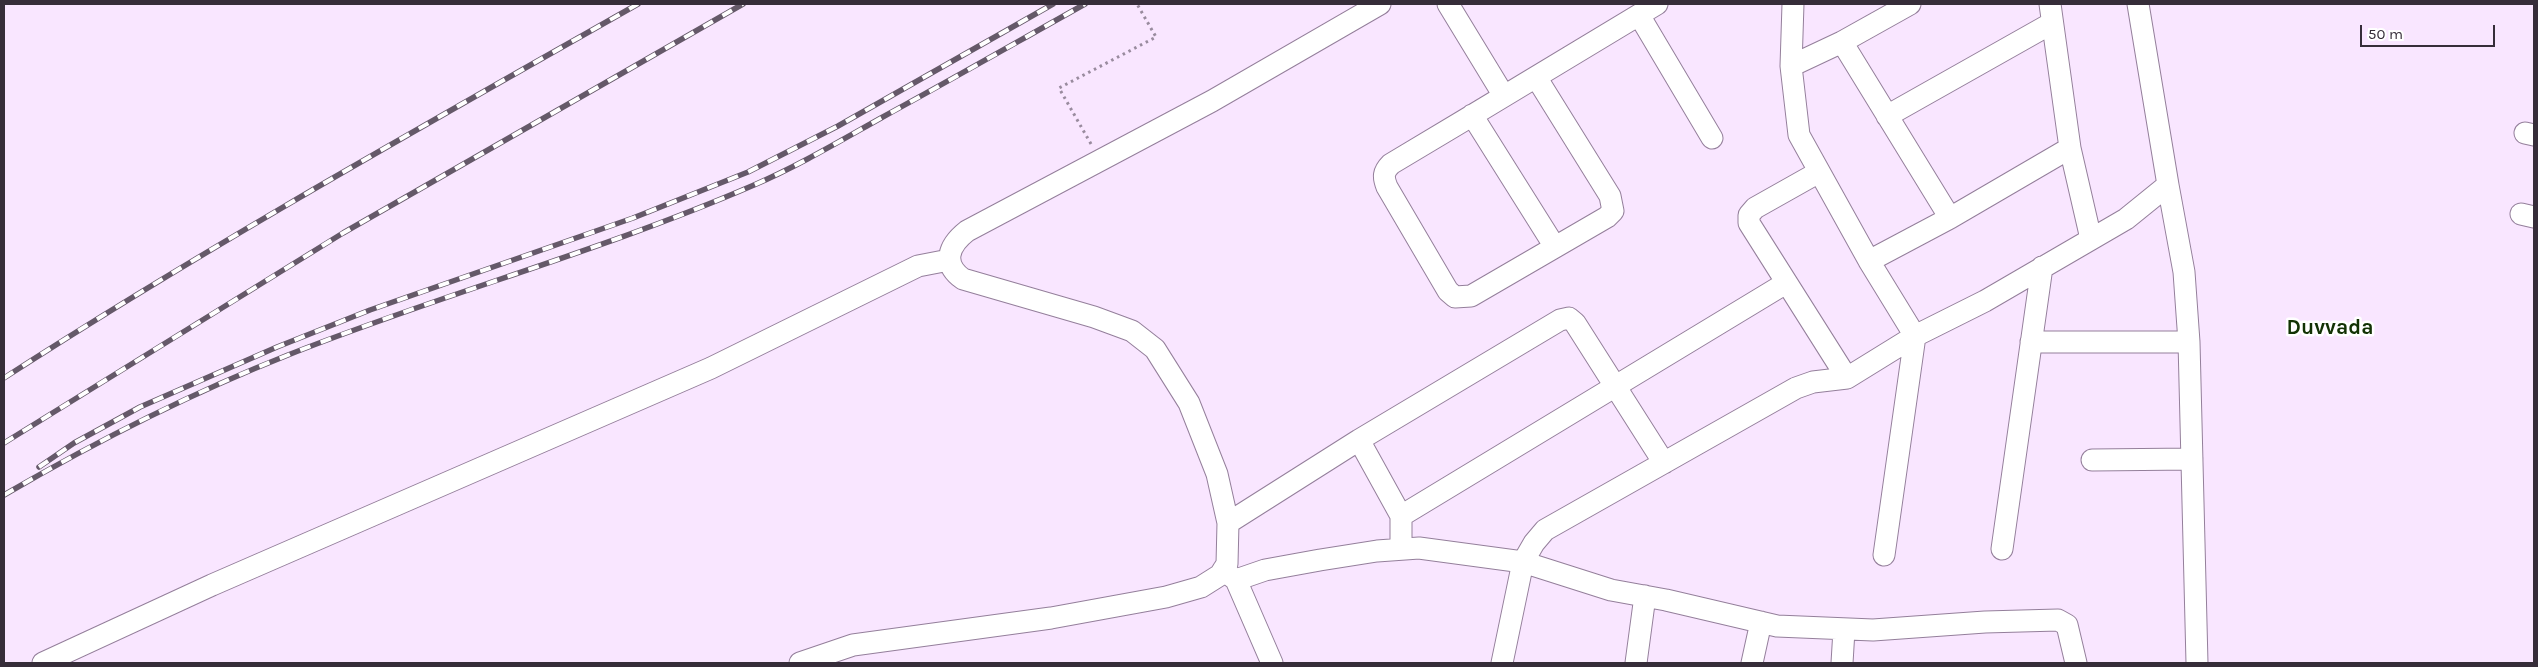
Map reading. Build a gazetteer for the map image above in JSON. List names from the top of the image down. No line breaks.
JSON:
{"districts":["Duvvada"],"scale_bar":"50 m"}
